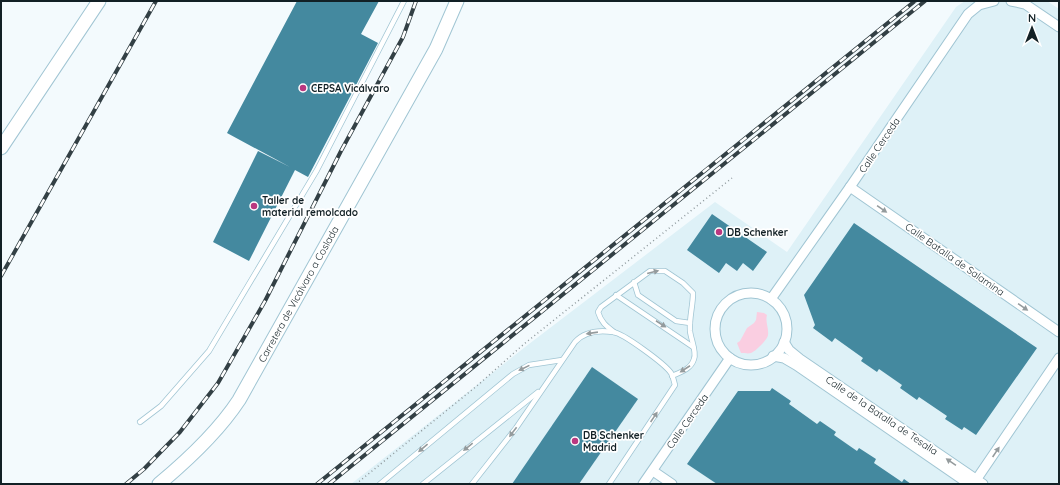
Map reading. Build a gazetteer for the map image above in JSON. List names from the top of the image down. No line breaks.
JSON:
{"streets":{"street":["Calle Cerceda","Calle Batalla de Salamina","Carretera de Vicálvaro a Coslada","Calle de la Batalla de Tesalia"]},"crossings":[["Calle Cerceda","Calle Batalla de Salamina"],["Calle Cerceda","Calle de la Batalla de Tesalia"]],"one_way":["Calle Batalla de Salamina"],"places":["CEPSA Vicálvaro","Taller de material remolcado","DB Schenker","DB Schenker Madrid"],"north":"top"}
